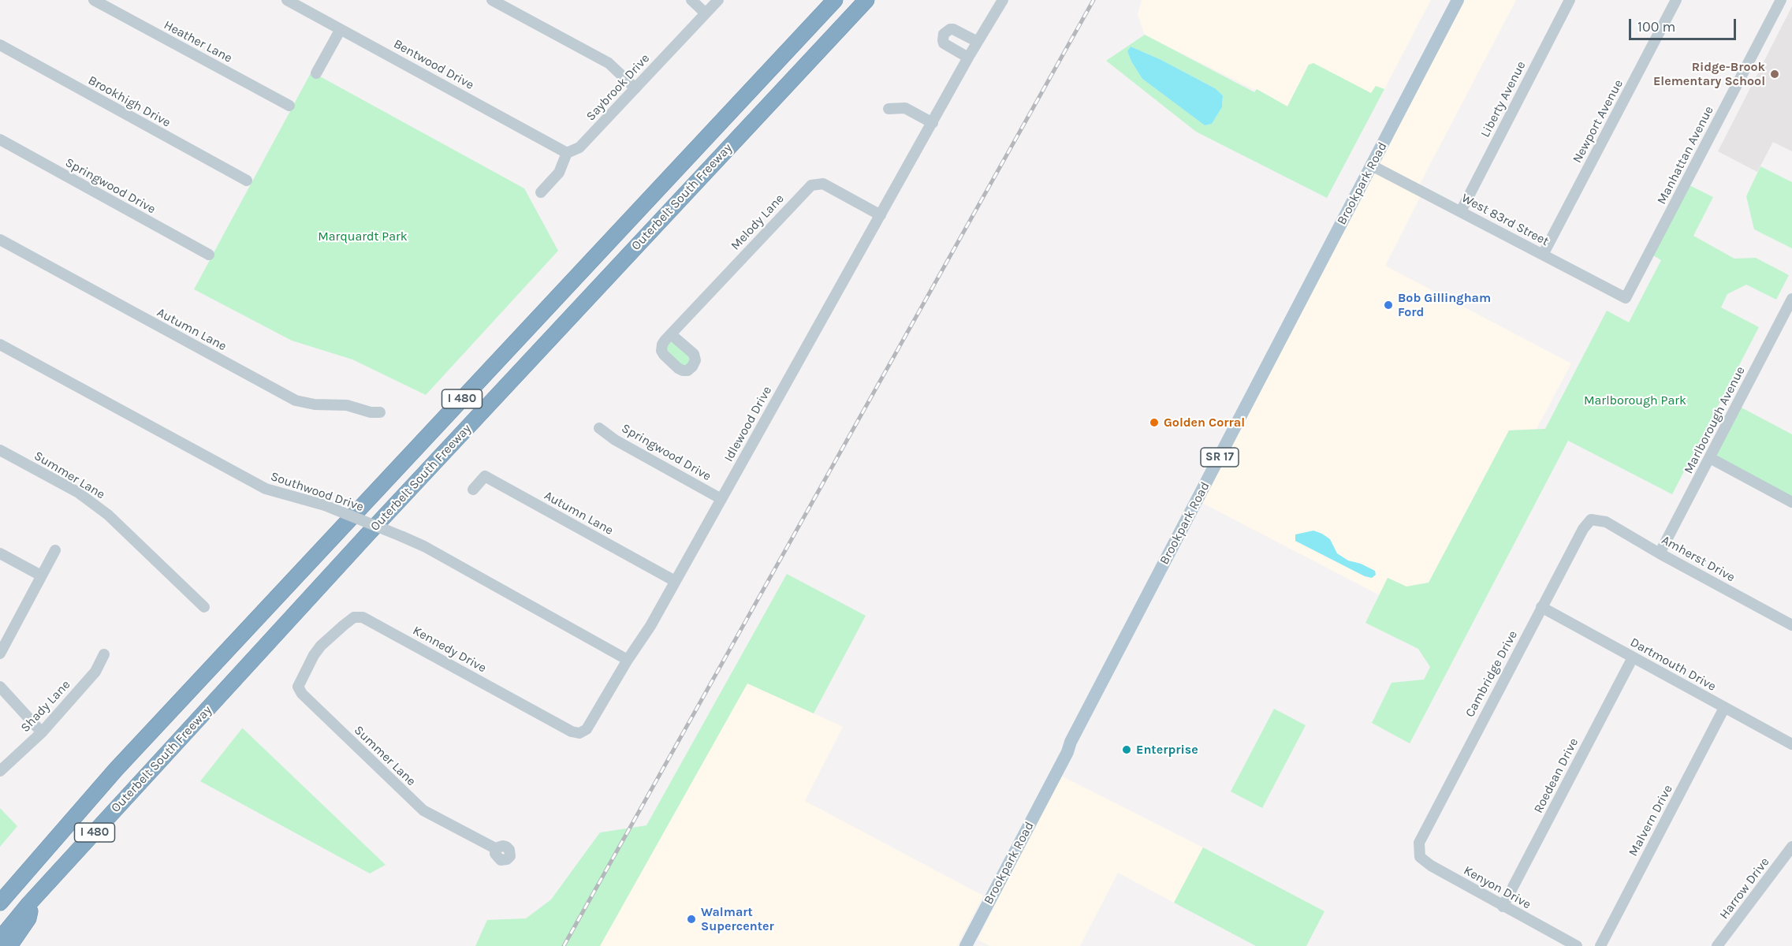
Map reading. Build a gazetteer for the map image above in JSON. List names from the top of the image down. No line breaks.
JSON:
{"streets":{"highway":["Outerbelt South Freeway","I 480"],"main road":["Brookpark Road","SR 17"],"street":["Heather Lane","Bentwood Drive","Saybrook Drive","Liberty Avenue","Brookhigh Drive","Newport Avenue","Manhattan Avenue","Springwood Drive","West 83rd Street","Melody Lane","Autumn Lane","Marlborough Avenue","Idlewood Drive","Summer Lane","Southwood Drive","Amherst Drive","Kennedy Drive","Dartmouth Drive","Cambridge Drive","Shady Lane","Roedean Drive","Malvern Drive","Kenyon Drive","Harrow Drive"]},"crossings":[["Bentwood Drive","Saybrook Drive"],["Liberty Avenue","West 83rd Street"],["Newport Avenue","West 83rd Street"],["Manhattan Avenue","West 83rd Street"],["Brookpark Road","West 83rd Street"],["Springwood Drive","Idlewood Drive"],["Melody Lane","Idlewood Drive"],["Autumn Lane","Idlewood Drive"],["Marlborough Avenue","Amherst Drive"],["Idlewood Drive","Southwood Drive"],["Idlewood Drive","Kennedy Drive"],["Summer Lane","Kennedy Drive"],["Amherst Drive","Cambridge Drive"],["Dartmouth Drive","Cambridge Drive"],["Dartmouth Drive","Roedean Drive"],["Dartmouth Drive","Malvern Drive"],["Cambridge Drive","Kenyon Drive"],["Roedean Drive","Kenyon Drive"]],"parks":["Marquardt Park","Marlborough Park"],"places":["Ridge-Brook Elementary School","Bob Gillingham Ford","Golden Corral","Enterprise","Walmart Supercenter"],"scale_bar":"100 m"}
